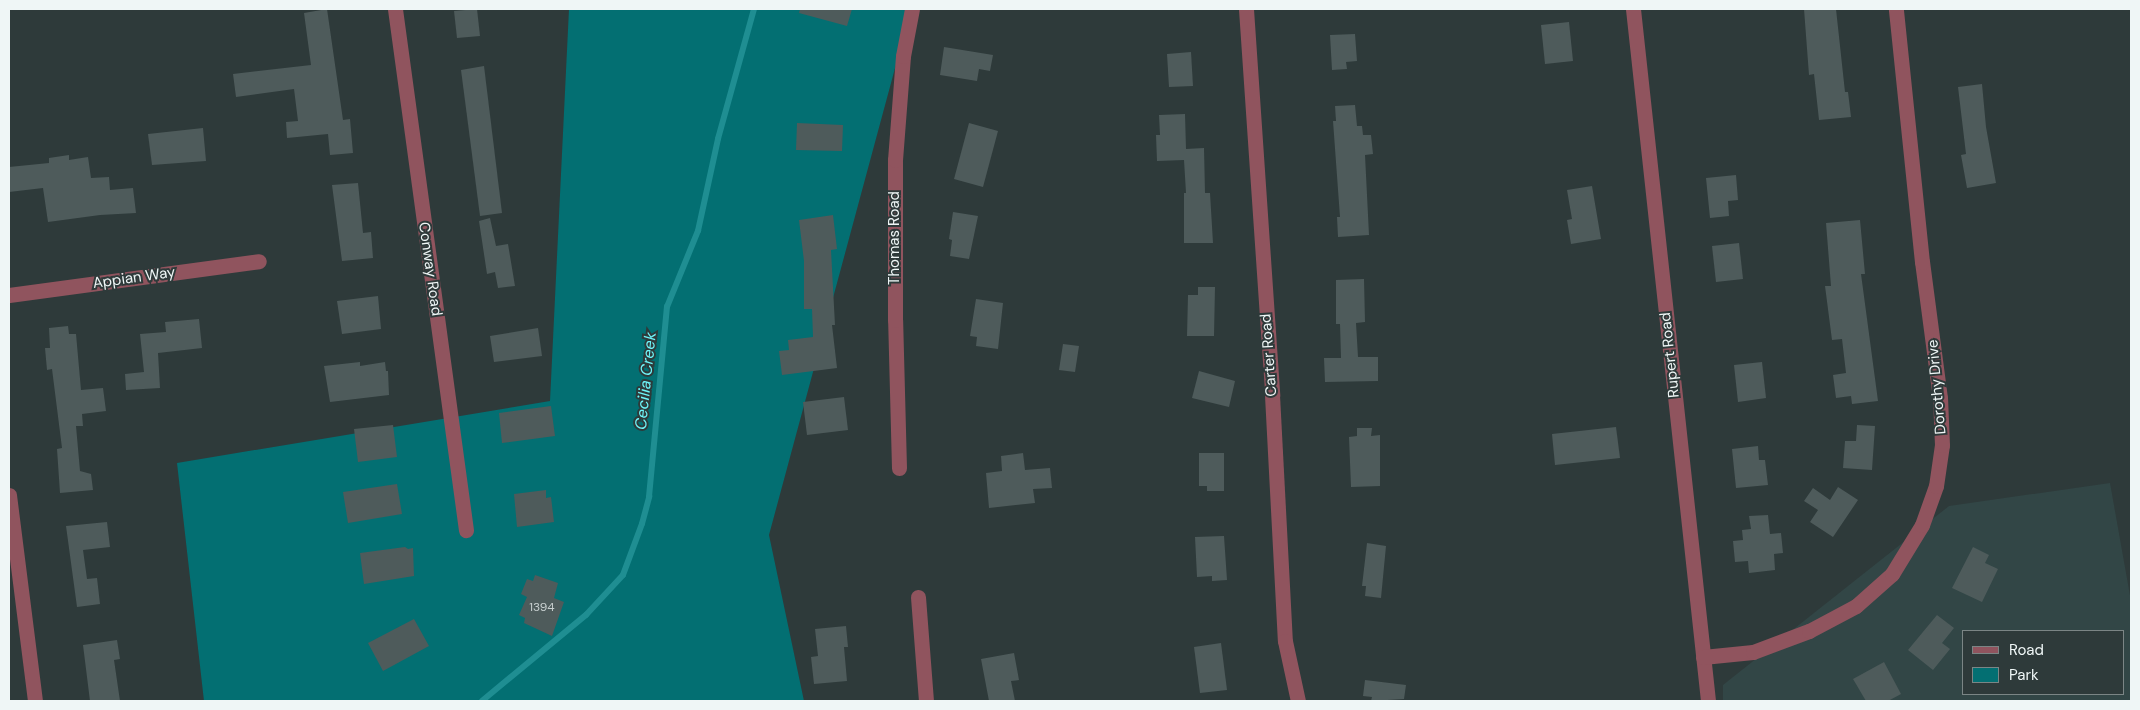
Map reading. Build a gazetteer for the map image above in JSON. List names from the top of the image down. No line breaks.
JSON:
{"streets":{"street":["Thomas Road","Conway Road","Appian Way","Carter Road","Rupert Road","Dorothy Drive"]},"crossings":[["Rupert Road","Dorothy Drive"]],"water":["Cecilia Creek"],"house_numbers":["1394"],"legend":["Road","Park"]}
